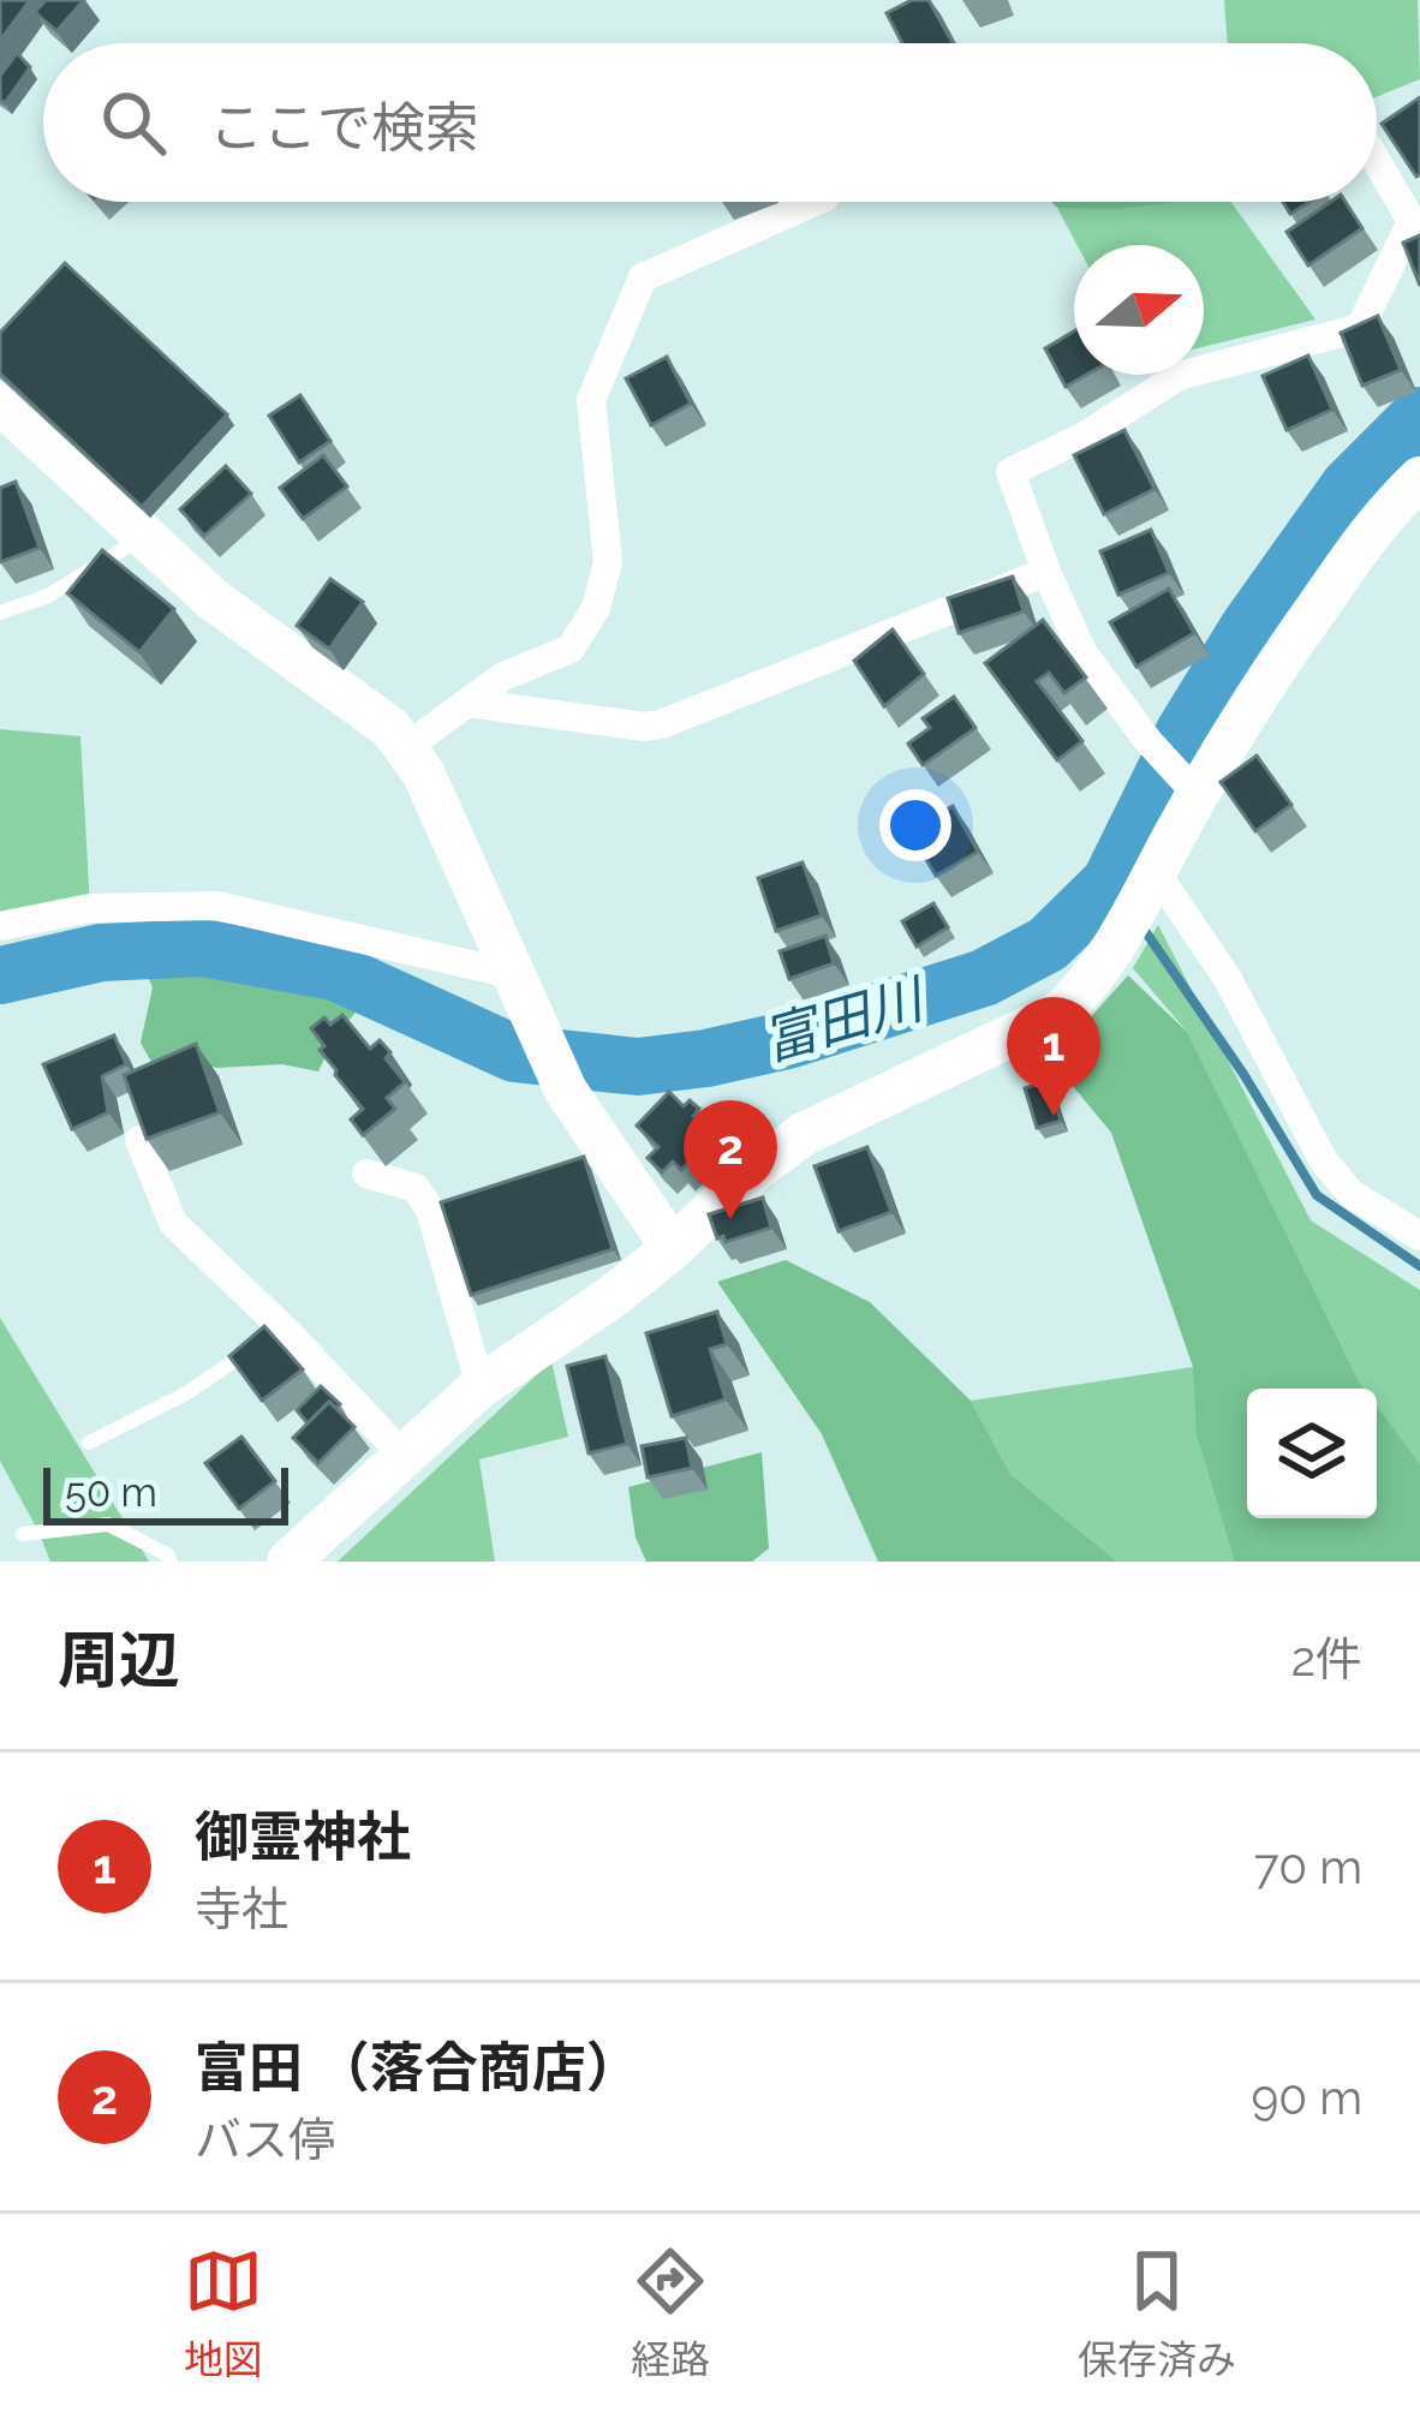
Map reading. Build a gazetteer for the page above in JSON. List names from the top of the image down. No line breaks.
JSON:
{"water":["富田川"],"scale_bar":"50 m","north":"right","page":{"search":"ここで検索","pins":["1","2"],"scale":"50 m","heading":["周辺","2件"],"list":[{"mark":"1","name":"御霊神社","note":"寺社","value":"70 m"},{"mark":"2","name":"富田 （落合商店）","note":"バス停","value":"90 m"}],"nav":["地図","経路","保存済み"]}}
